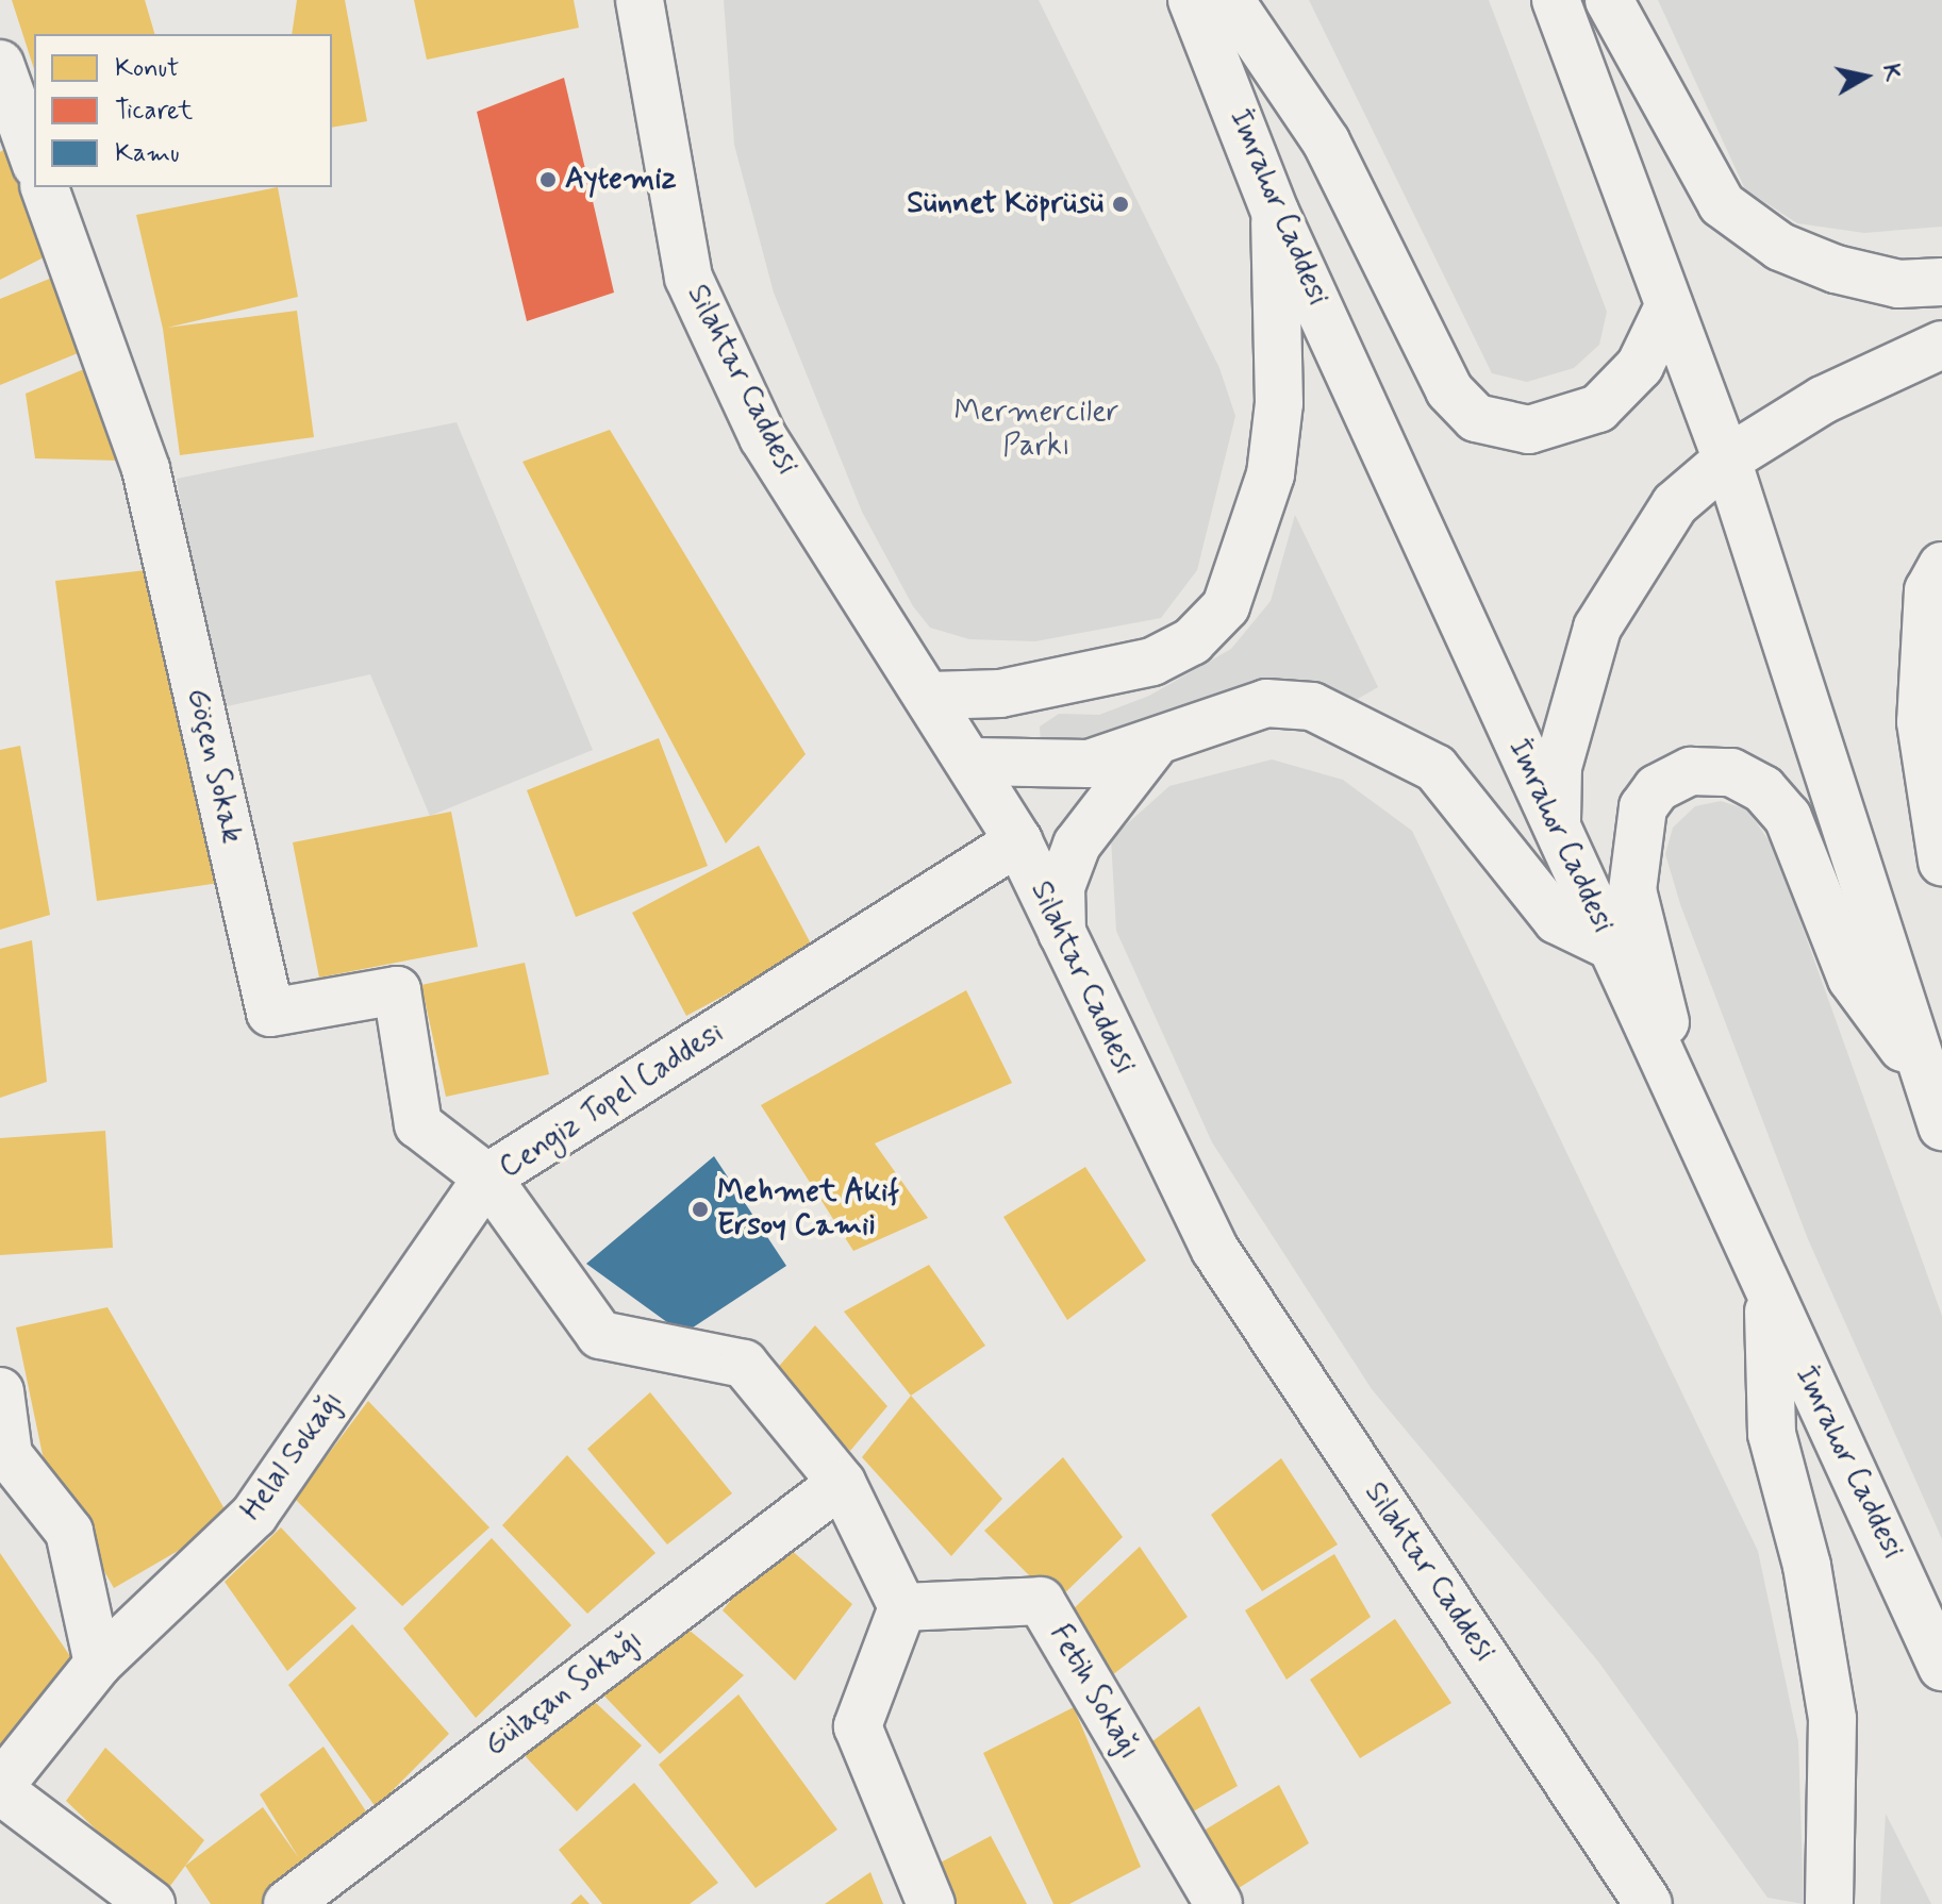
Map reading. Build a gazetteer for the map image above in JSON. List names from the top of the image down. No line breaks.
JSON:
{"streets":{"main road":["İmrahor Caddesi","Silahtar Caddesi","Göçen Sokak","Cengiz Topel Caddesi","Helal Sokağı","Fetih Sokağı","Gülaçan Sokağı"]},"crossings":[["Silahtar Caddesi","Cengiz Topel Caddesi"],["Göçen Sokak","Cengiz Topel Caddesi"],["Göçen Sokak","Helal Sokağı"],["Cengiz Topel Caddesi","Helal Sokağı"],["Cengiz Topel Caddesi","Fetih Sokağı"],["Cengiz Topel Caddesi","Gülaçan Sokağı"]],"parks":["Mermerciler Parkı"],"places":["Aytemiz","Sünnet Köprüsü","Mehmet Akif Ersoy Camii"],"legend":["Konut","Ticaret","Kamu"],"north":"right"}
